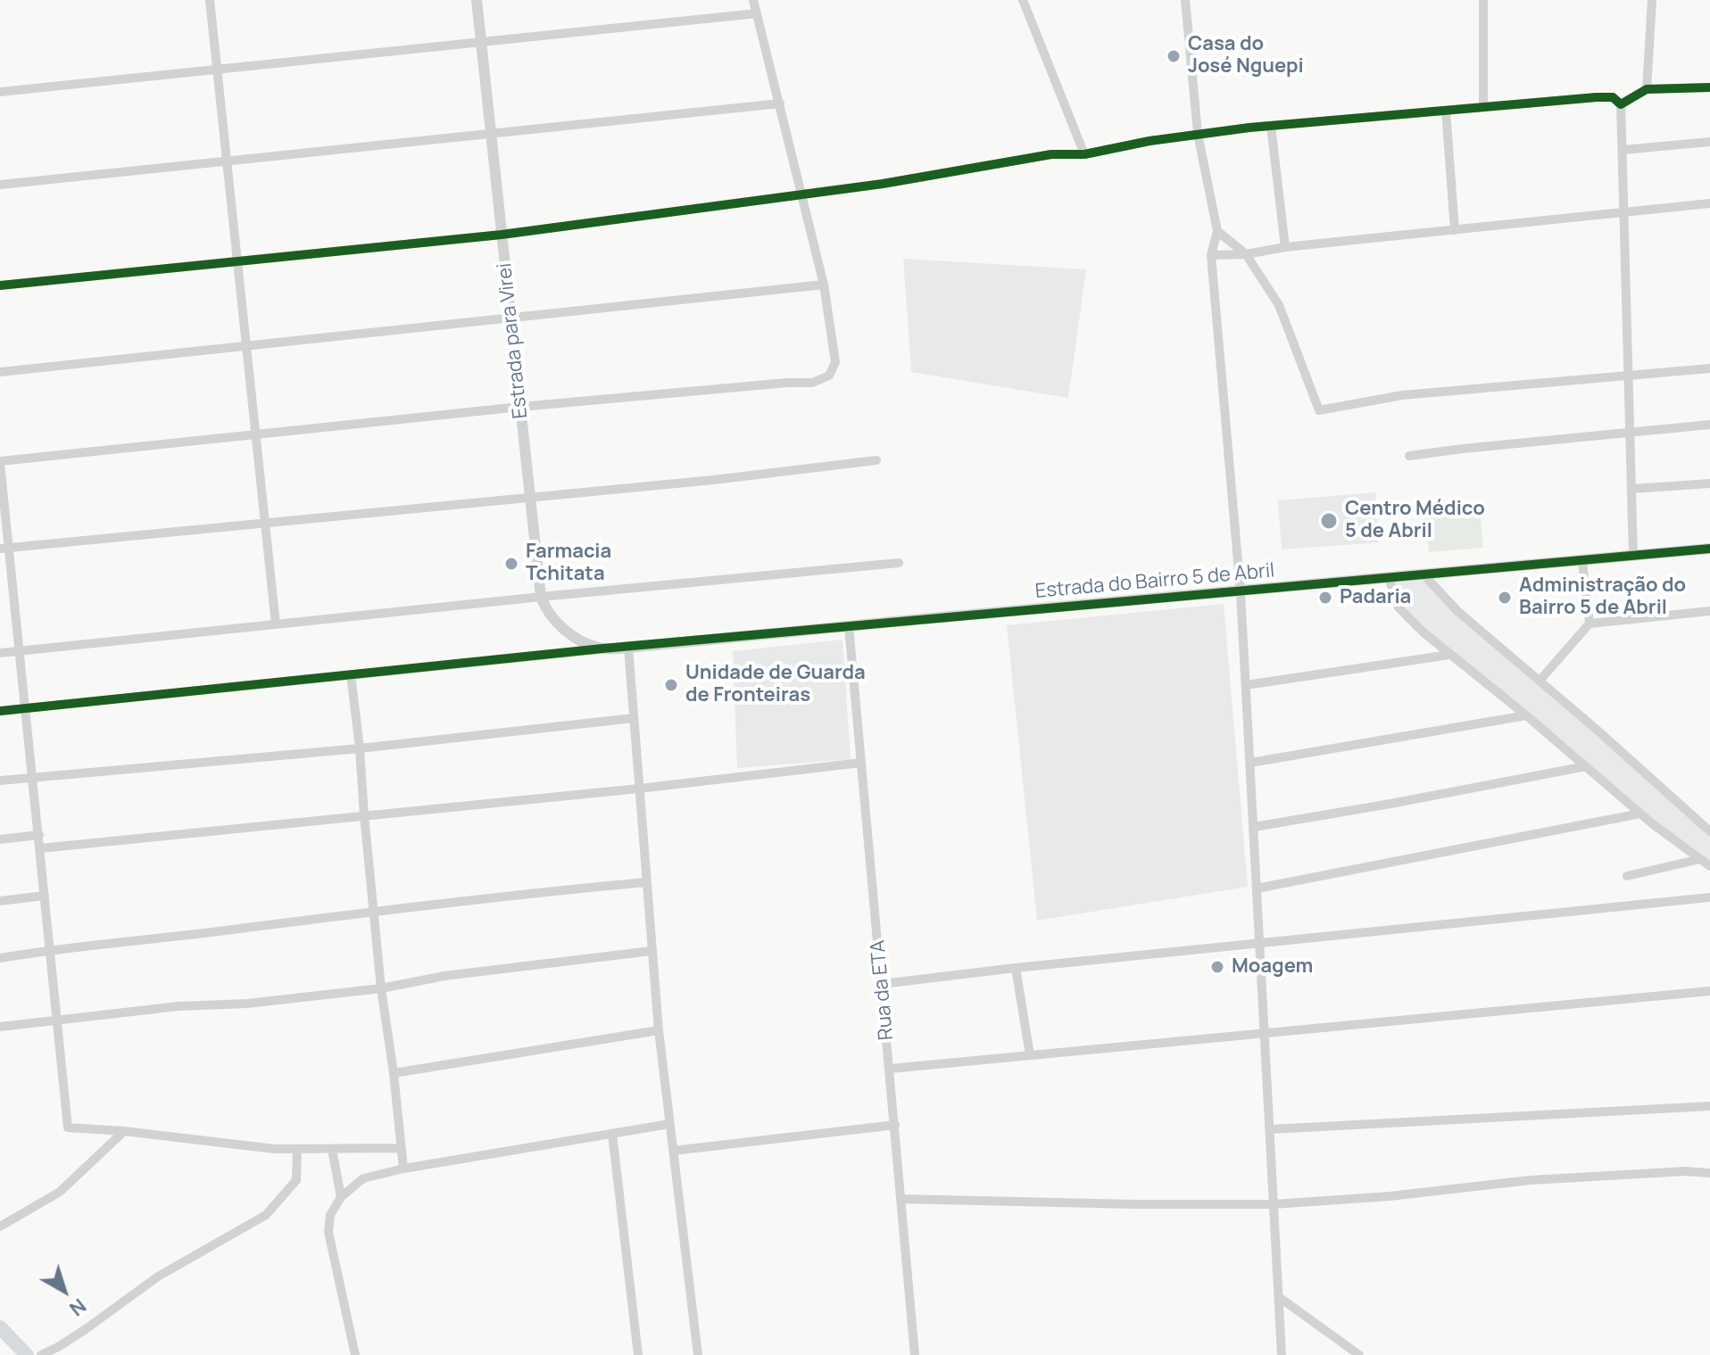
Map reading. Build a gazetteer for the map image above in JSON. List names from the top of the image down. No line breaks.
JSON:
{"streets":{"street":["Estrada para Virei","Estrada do Bairro 5 de Abril","Rua da ETA"]},"crossings":[["Estrada para Virei","Estrada do Bairro 5 de Abril"],["Estrada do Bairro 5 de Abril","Rua da ETA"]],"places":["Casa do José Nguepi","Centro Médico 5 de Abril","Farmacia Tchitata","Padaria","Administração do Bairro 5 de Abril","Unidade de Guarda de Fronteiras","Moagem"],"north":"bottom right"}
